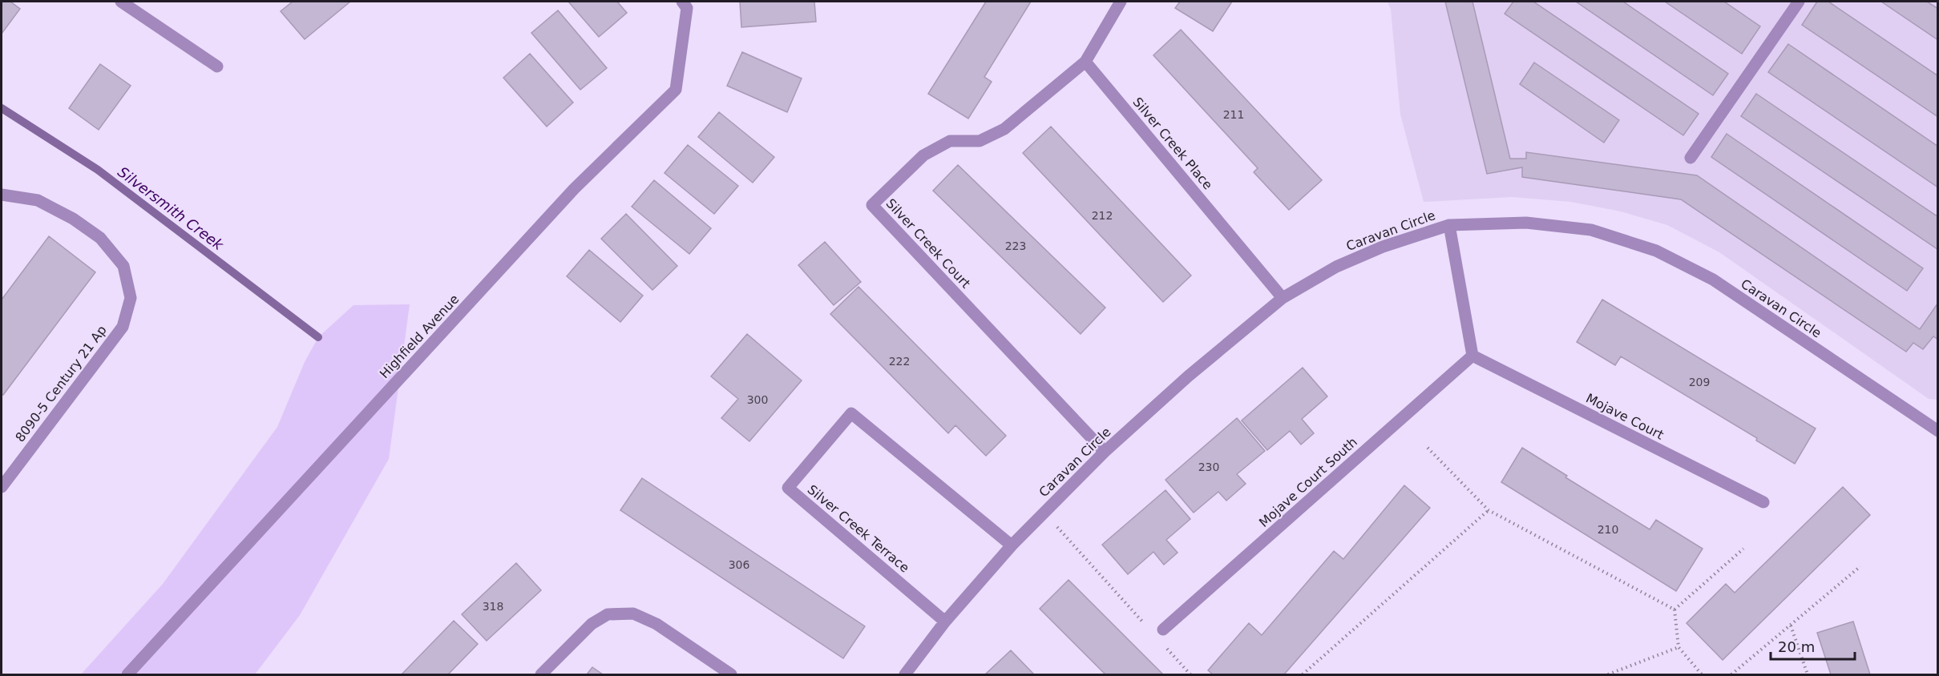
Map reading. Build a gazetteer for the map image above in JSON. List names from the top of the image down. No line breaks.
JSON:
{"streets":{"street":["Silver Creek Place","Caravan Circle","Silver Creek Court","Highfield Avenue","8090-5 Century 21 Ap","Mojave Court","Mojave Court South","Silver Creek Terrace"]},"crossings":[["Silver Creek Place","Caravan Circle"],["Silver Creek Place","Silver Creek Court"],["Caravan Circle","Silver Creek Court"],["Caravan Circle","Silver Creek Terrace"],["Mojave Court","Mojave Court South"]],"water":["Silversmith Creek"],"house_numbers":["211","212","223","222","209","300","230","210","306","318"],"scale_bar":"20 m"}
